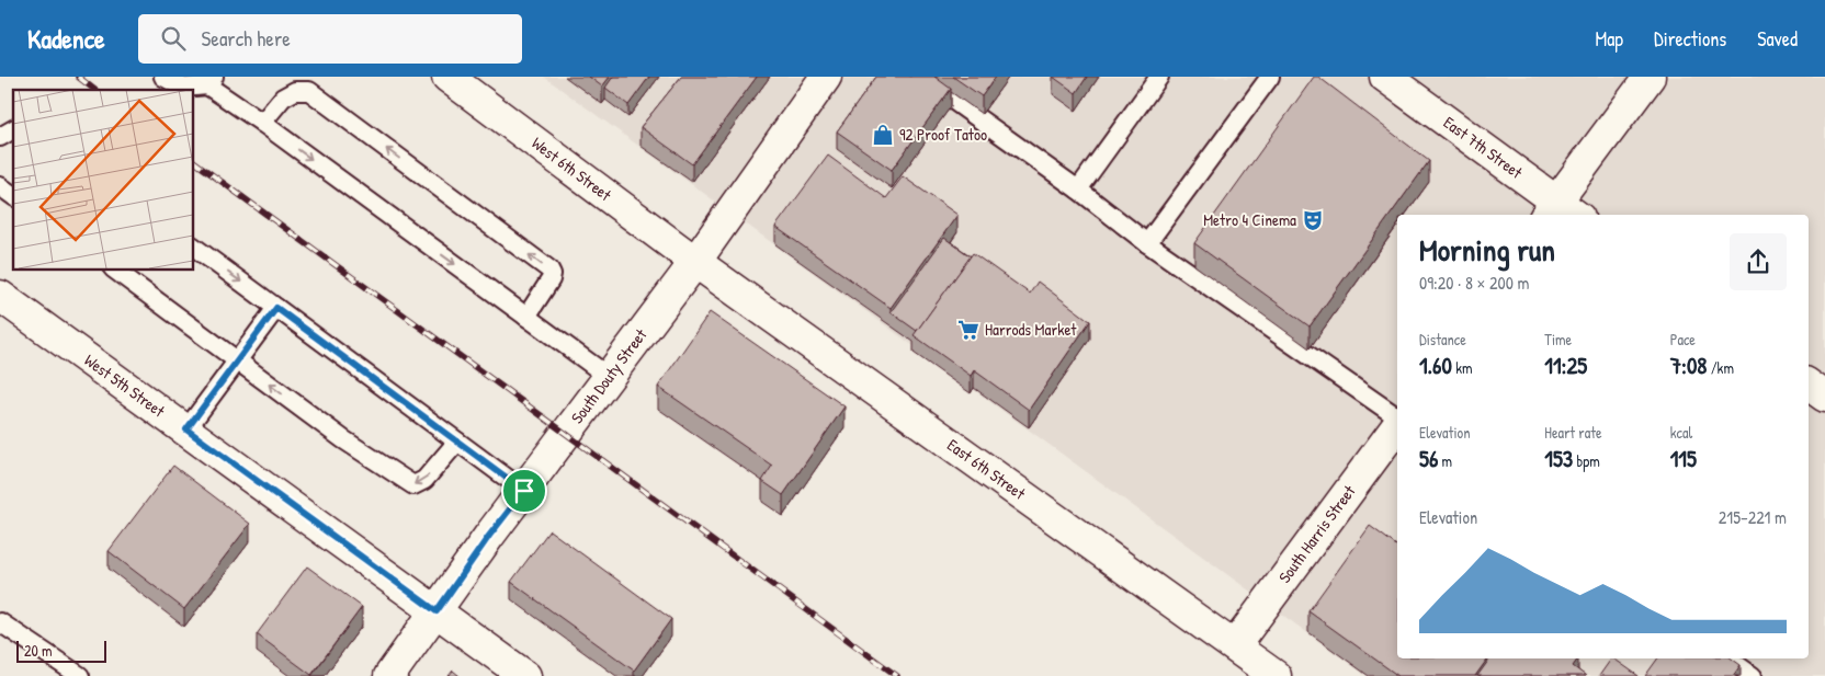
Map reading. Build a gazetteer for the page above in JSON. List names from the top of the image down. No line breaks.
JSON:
{"streets":{"street":["East 7th Street","West 6th Street","South Douty Street","West 5th Street","East 6th Street","South Harris Street"]},"crossings":[["West 6th Street","South Douty Street"],["West 6th Street","East 6th Street"],["South Douty Street","West 5th Street"],["South Douty Street","East 6th Street"],["East 6th Street","South Harris Street"]],"places":{"shop":["92 Proof Tatoo"],"theatre":["Metro 4 Cinema"],"supermarket":["Harrods Market"]},"scale_bar":"20 m","page":{"header":"Kadence","search":"Search here","nav":["Map","Directions","Saved"],"heading":["Morning run","09:20 · 8 × 200 m"],"stats":[["Distance","1.60 km"],["Time","11:25"],["Pace","7:08 /km"],["Elevation","56 m"],["Heart rate","153 bpm"],["kcal","115"]],"chart":["Elevation","215–221 m"],"scale":"20 m"}}
